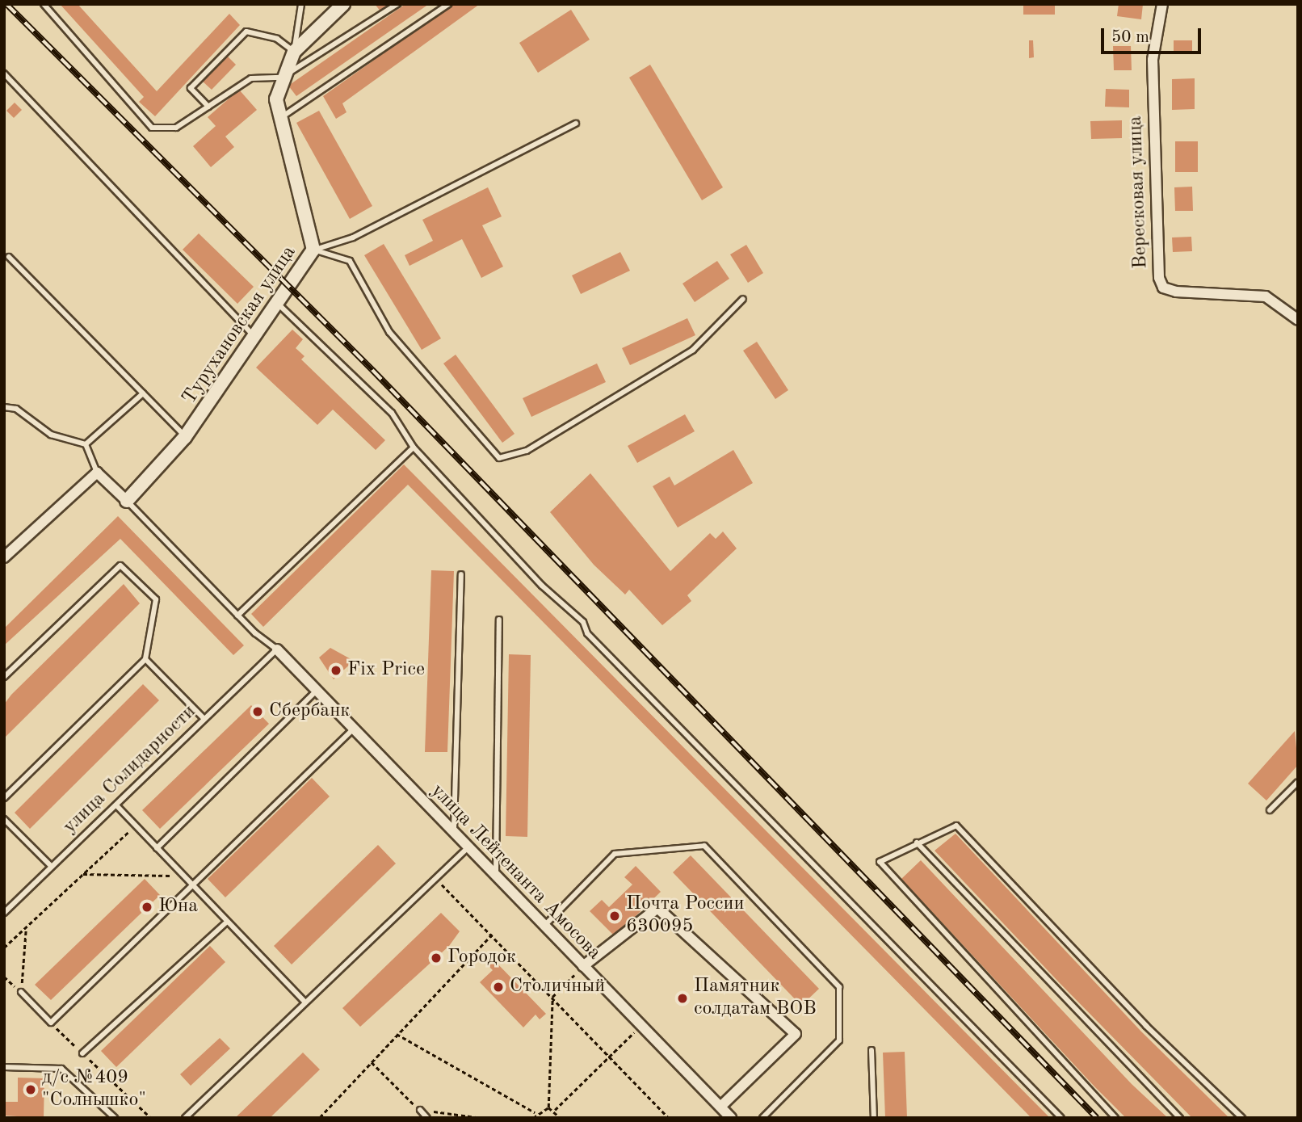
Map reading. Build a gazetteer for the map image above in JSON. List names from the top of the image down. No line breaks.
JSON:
{"streets":{"street":["Вересковая улица","Турухановская улица","улица Лейтенанта Амосова"],"lane":["улица Солидарности"]},"crossings":[["улица Солидарности","улица Лейтенанта Амосова"]],"places":["Fix Price","Сбербанк","Юна","Почта России 630095","Городок","Столичный","Памятник солдатам ВОВ","д/с №409 \"Солнышко\""],"scale_bar":"50 m"}
